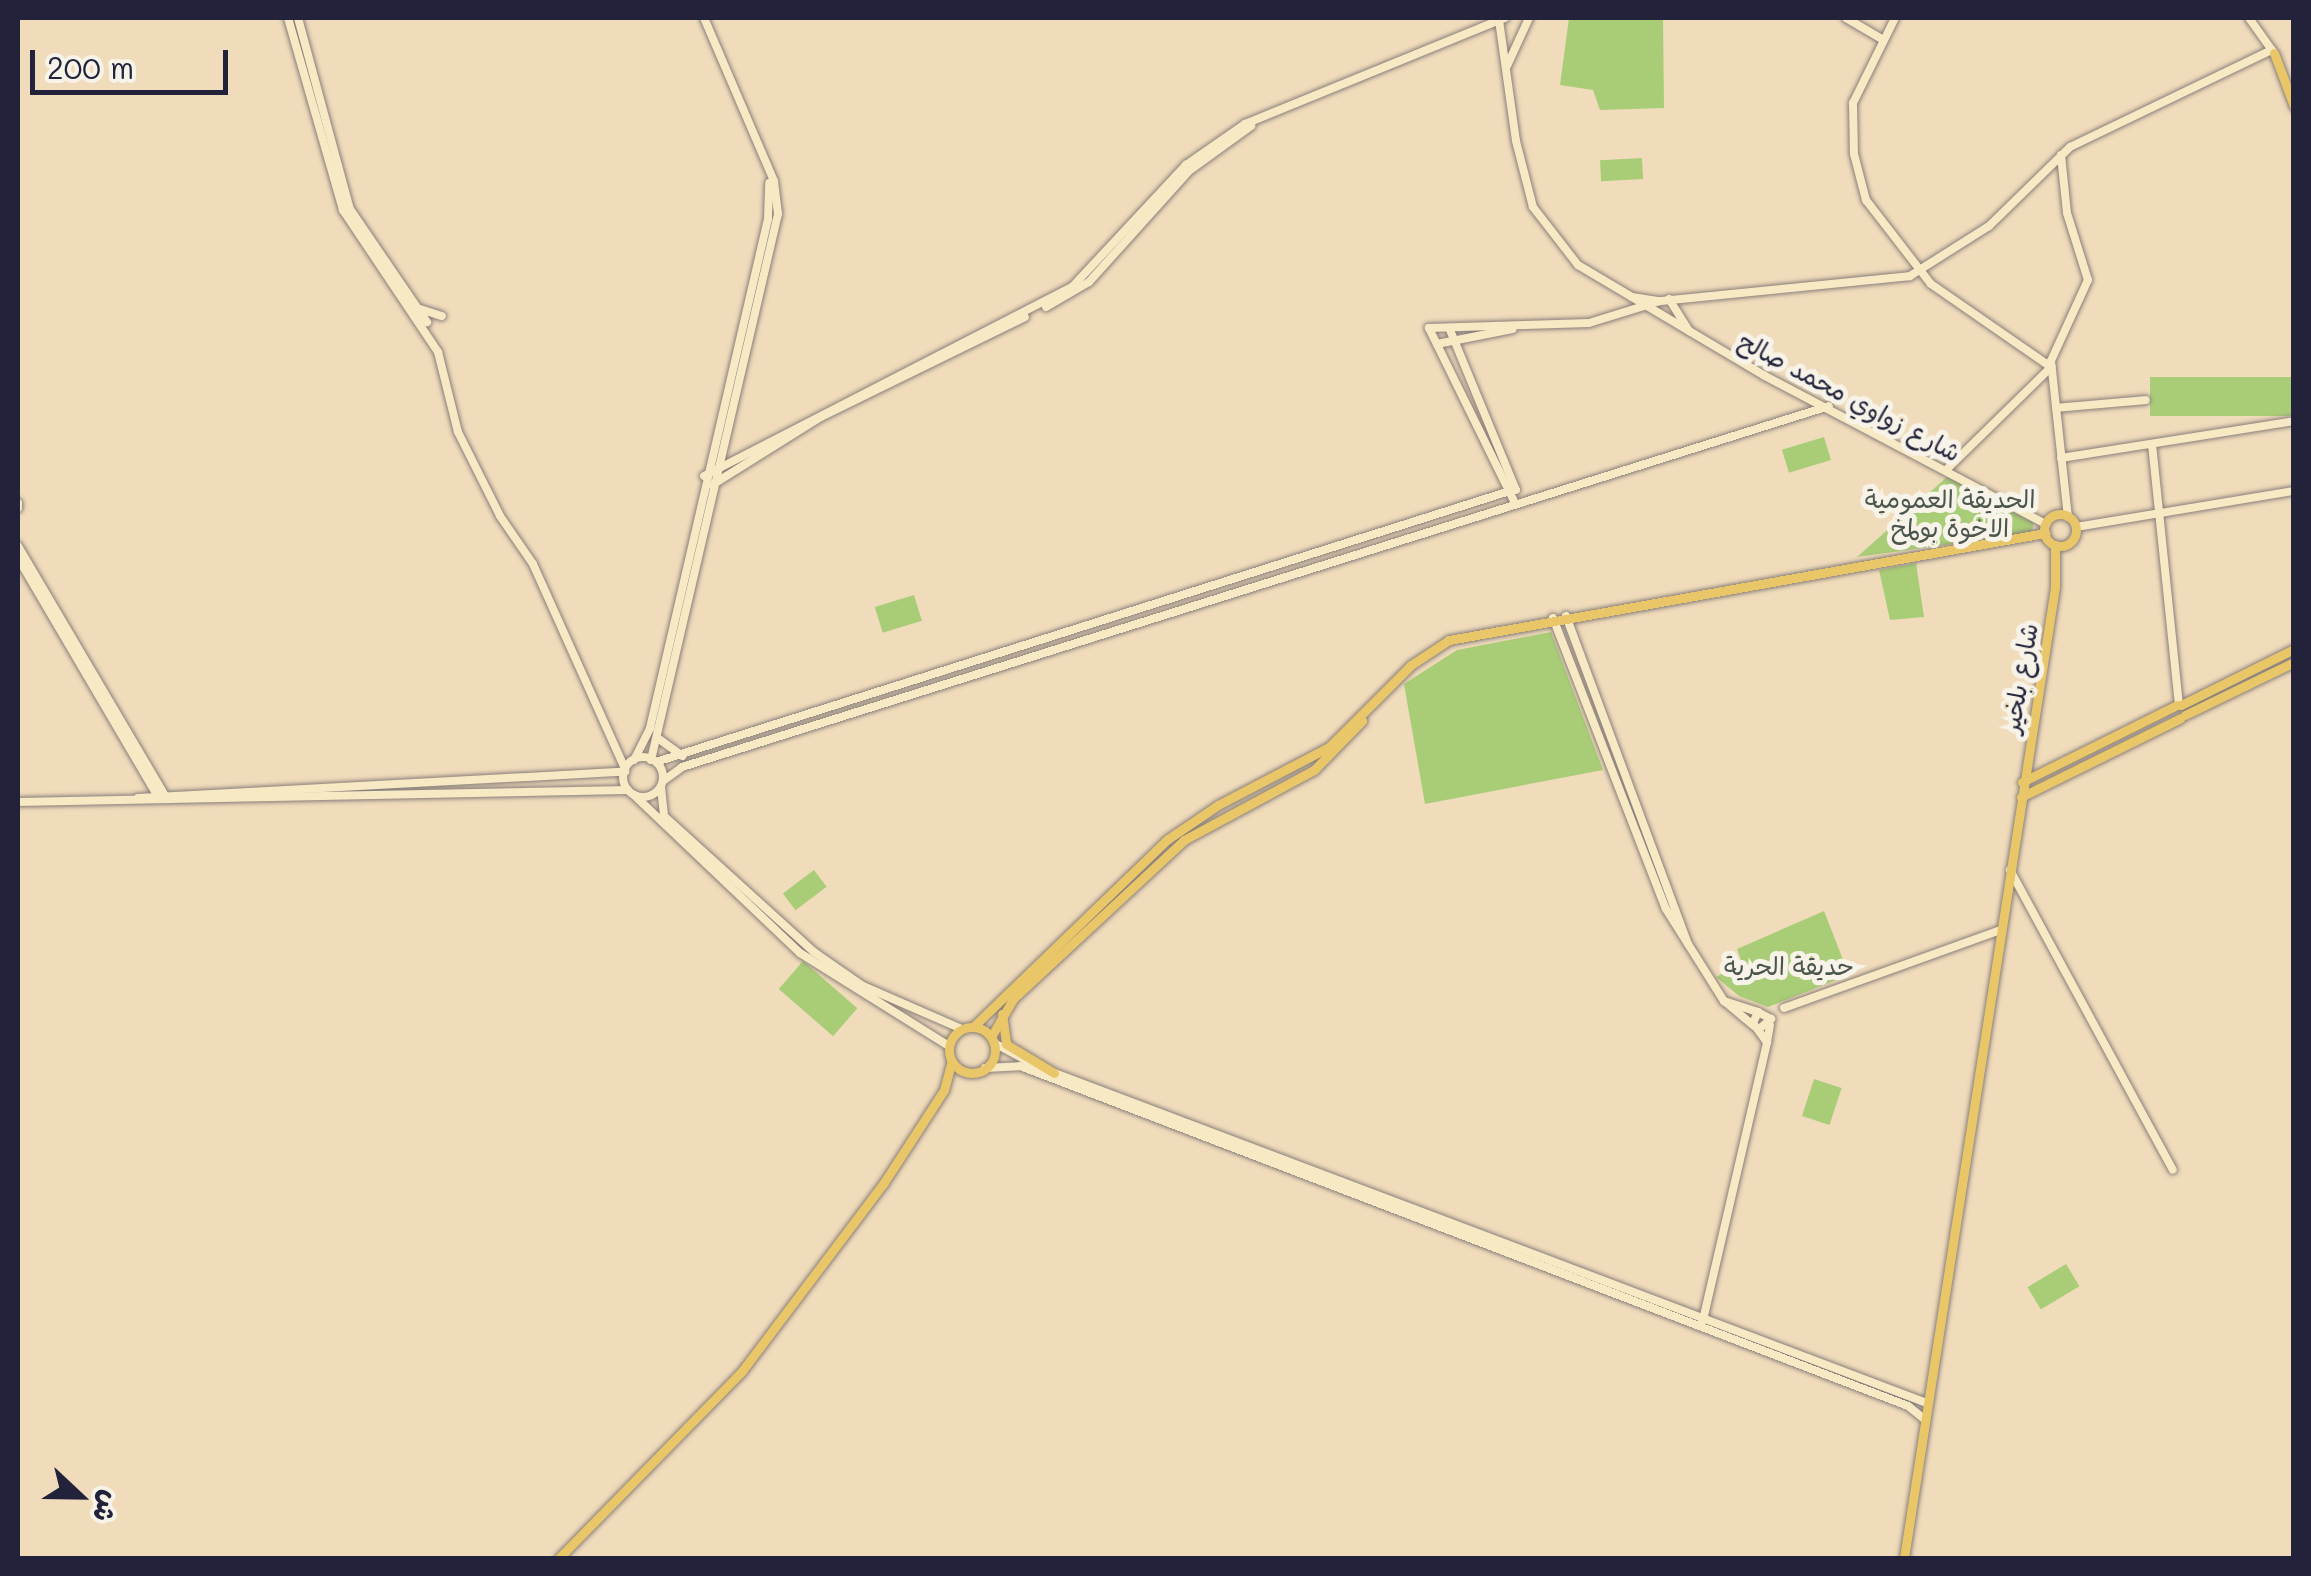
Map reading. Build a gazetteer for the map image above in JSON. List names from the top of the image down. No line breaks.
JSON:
{"streets":{"main road":["شارع بلخير"],"street":["شارع زواوي محمد صالح"]},"parks":["الحديقة العمومية الاخوة بولمخ","حديقة الحرية"],"scale_bar":"200 m","north":"right"}
